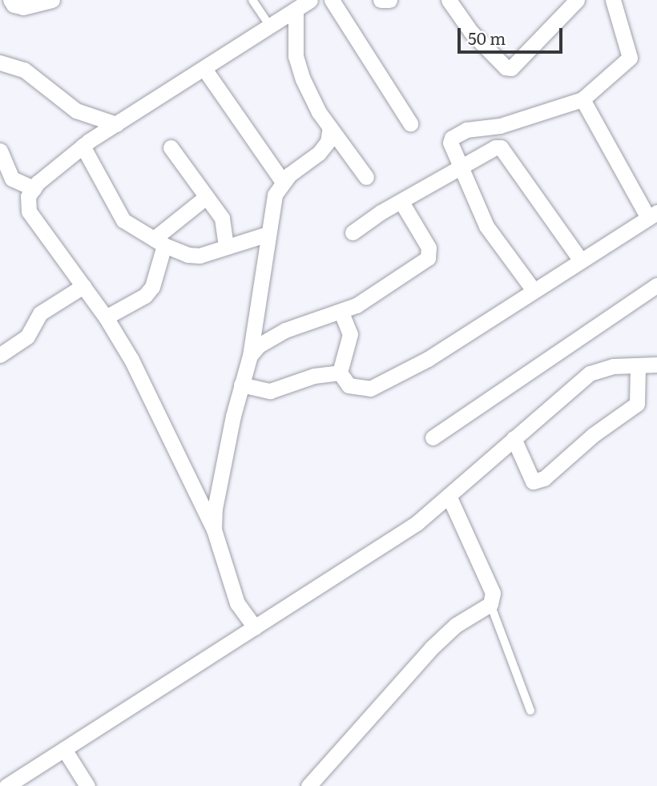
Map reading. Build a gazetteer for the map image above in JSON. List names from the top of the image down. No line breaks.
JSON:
{"scale_bar":"50 m"}
